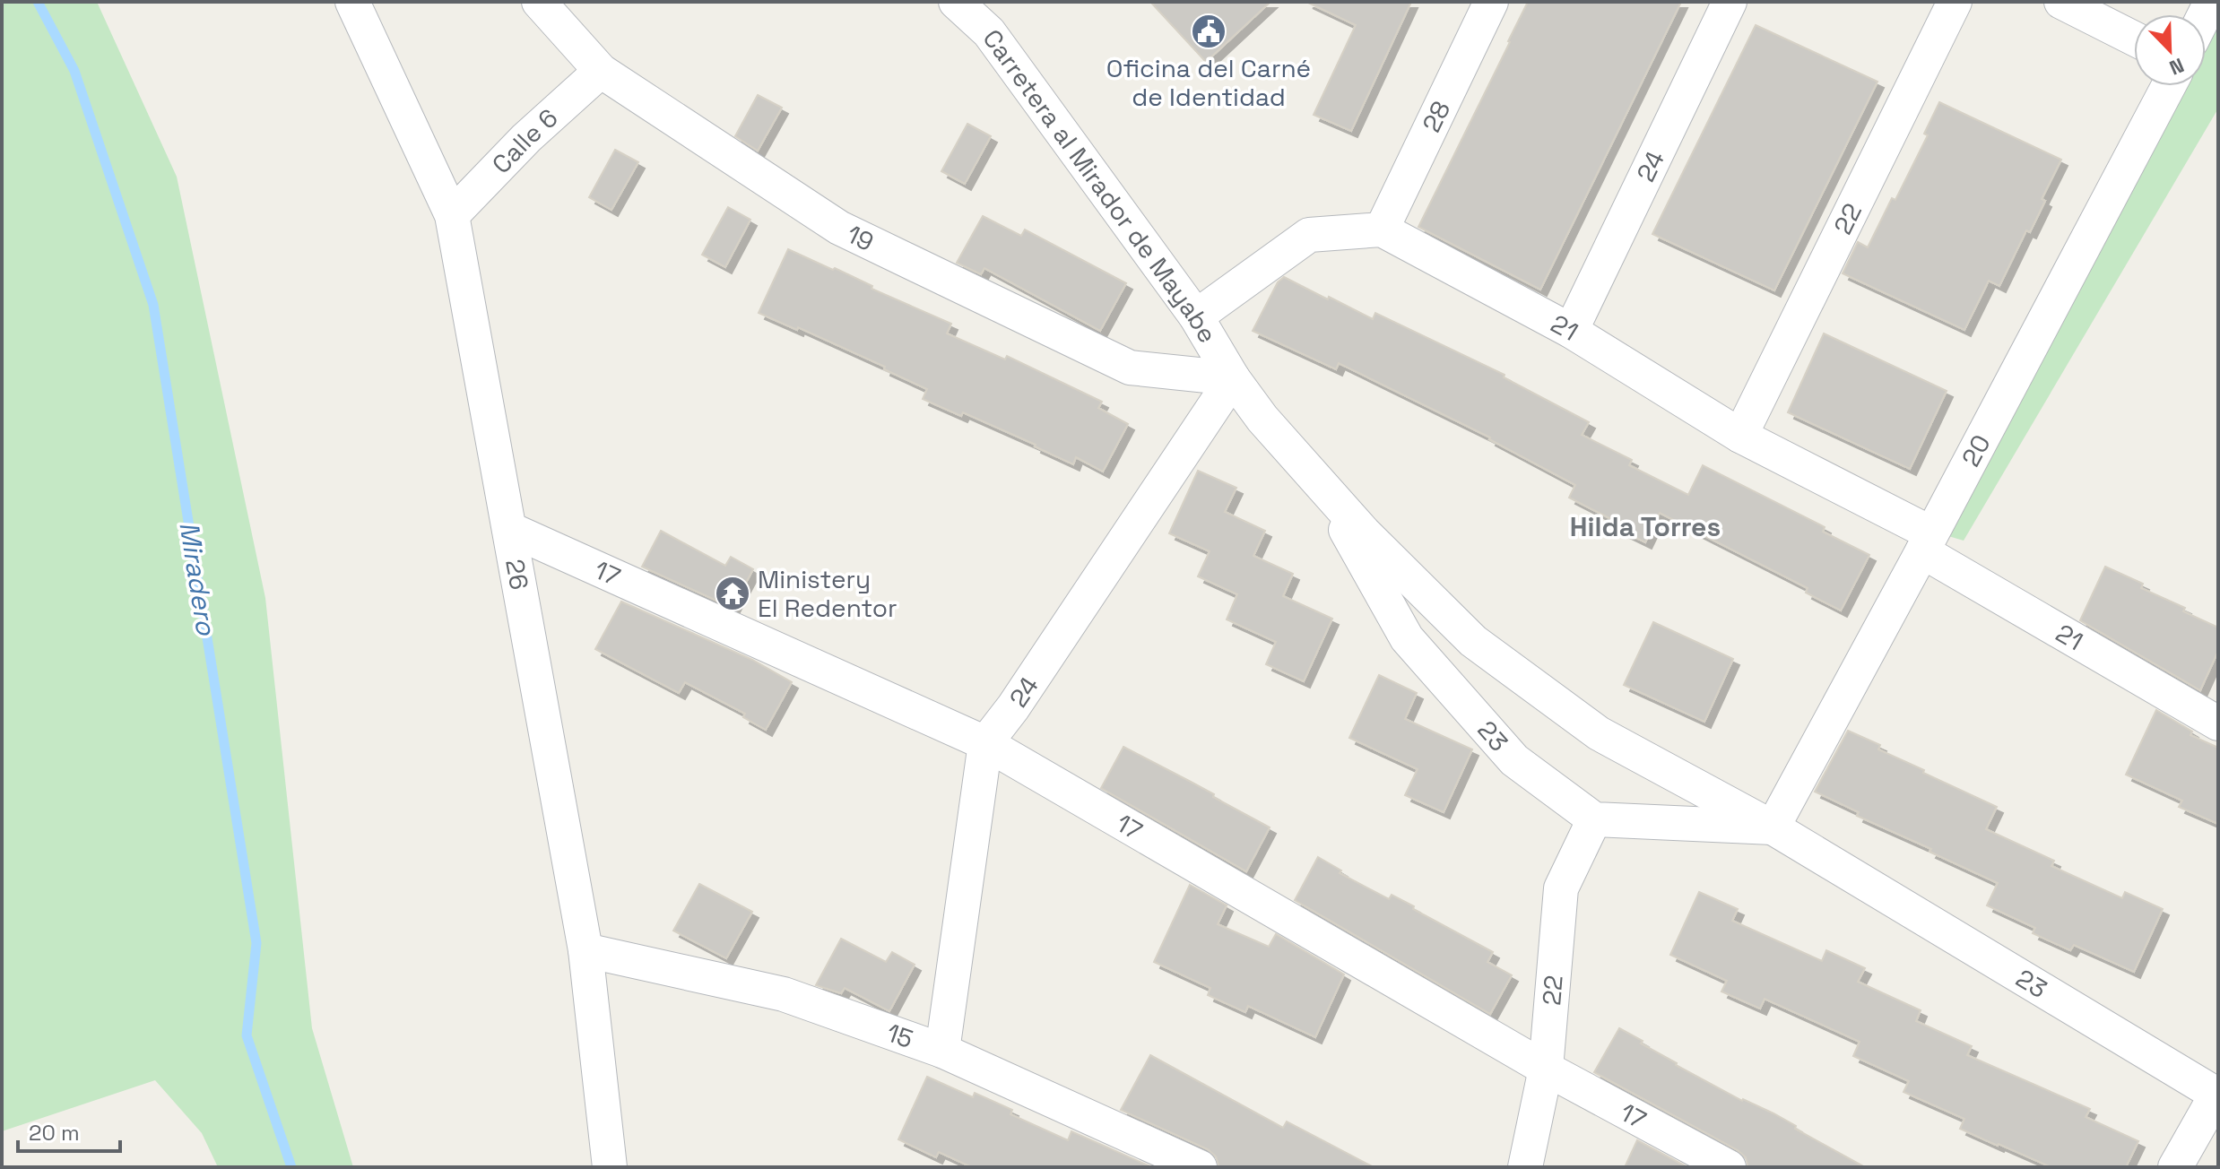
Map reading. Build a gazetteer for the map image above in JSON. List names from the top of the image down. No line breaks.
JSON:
{"streets":{"street":["28","Calle 6","24","Carretera al Mirador de Mayabe","22","19","21","20","17","26","23","15"]},"crossings":[["28","21"],["Calle 6","19"],["Calle 6","26"],["24","Carretera al Mirador de Mayabe"],["24","19"],["24","21"],["24","17"],["24","23"],["24","15"],["Carretera al Mirador de Mayabe","19"],["Carretera al Mirador de Mayabe","23"],["22","21"],["22","17"],["22","23"],["19","23"],["21","20"],["20","23"],["17","26"],["26","15"]],"districts":["Hilda Torres"],"water":["Miradero"],"places":{"public building":["Oficina del Carné de Identidad"],"temple":["Ministery El Redentor"]},"scale_bar":"20 m","north":"bottom right"}
